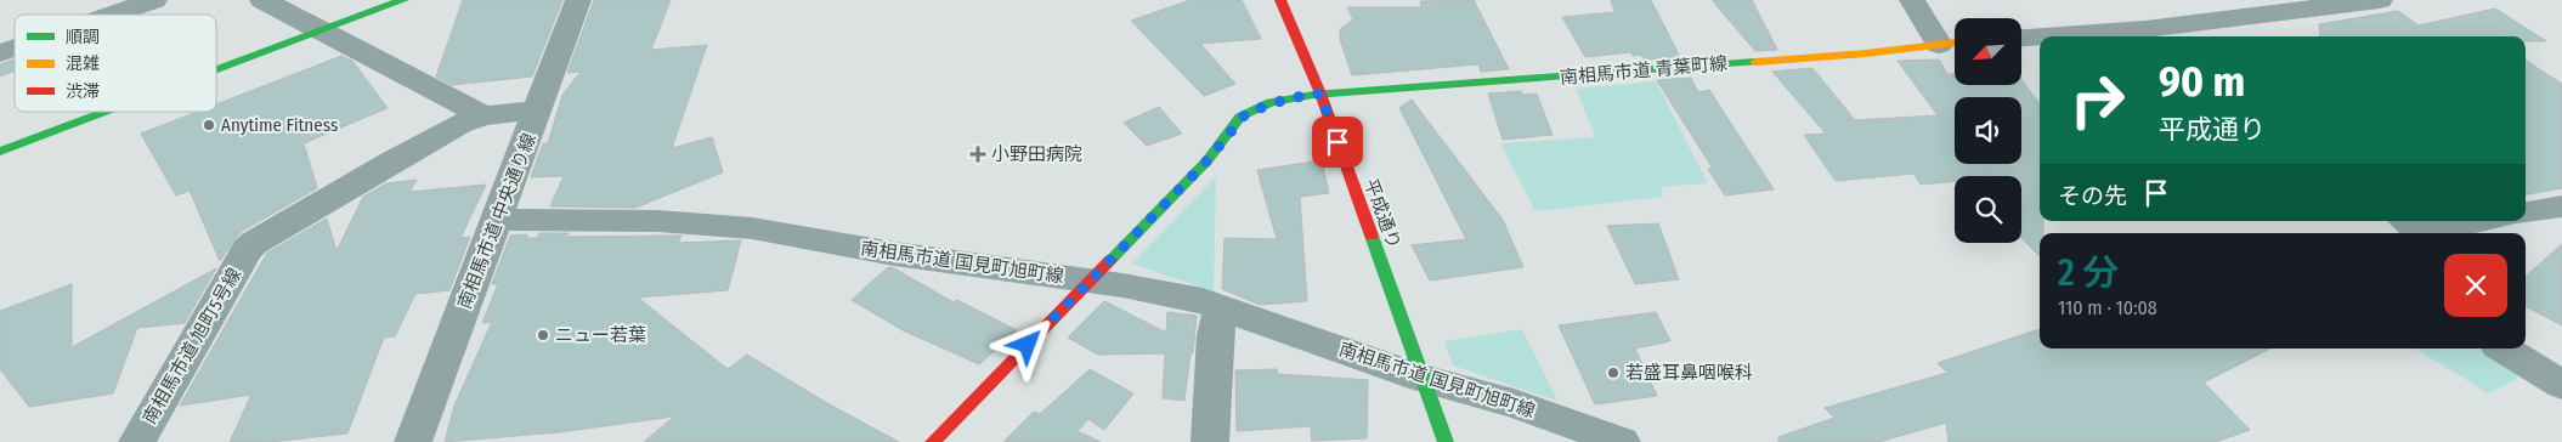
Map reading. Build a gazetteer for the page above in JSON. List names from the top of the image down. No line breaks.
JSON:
{"streets":{"street":["南相馬市道 青葉町線","平成通り","南相馬市道 中央通り線","南相馬市道 国見町旭町線","南相馬市道 旭町5号線"]},"crossings":[["南相馬市道 青葉町線","平成通り"],["南相馬市道 青葉町線","南相馬市道 国見町旭町線"],["平成通り","南相馬市道 国見町旭町線"],["南相馬市道 中央通り線","南相馬市道 国見町旭町線"]],"places":{"other":["Anytime Fitness","ニュー若葉","若盛耳鼻咽喉科"],"health":["小野田病院"]},"legend":["順調","混雑","渋滞"],"north":"bottom left","page":{"turn":["90 m","平成通り"],"then":"その先","heading":["2 分","110 m · 10:08"]}}
